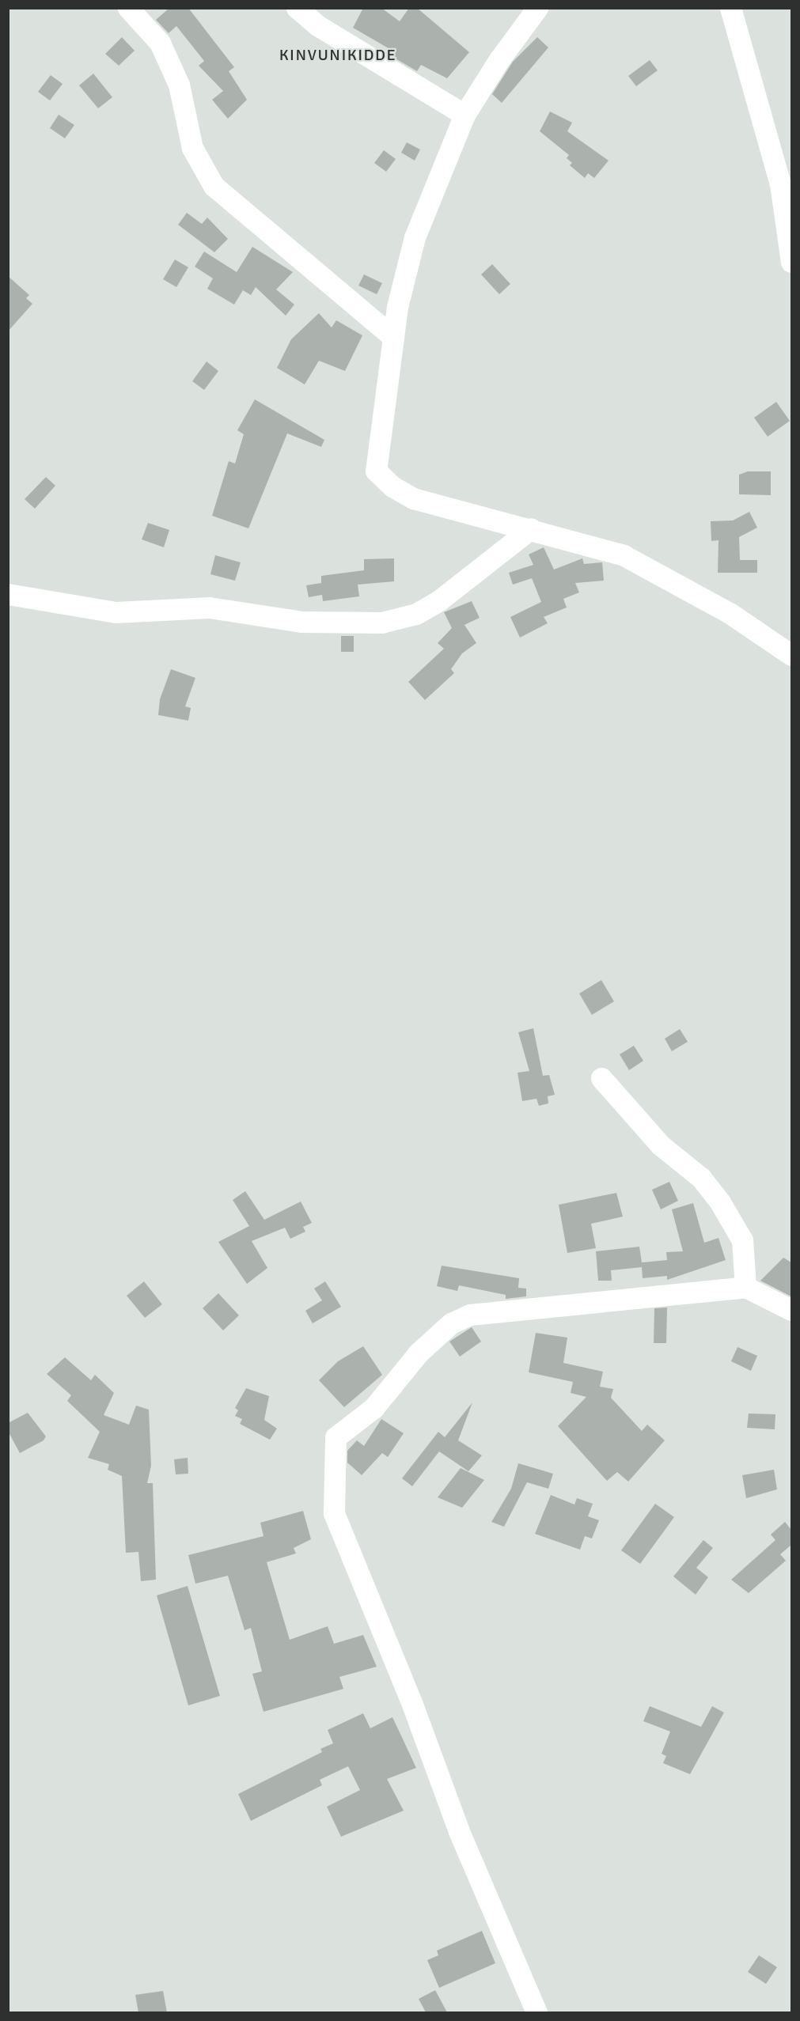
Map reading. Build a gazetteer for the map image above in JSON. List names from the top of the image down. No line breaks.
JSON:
{"districts":["KINVUNIKIDDE"]}
